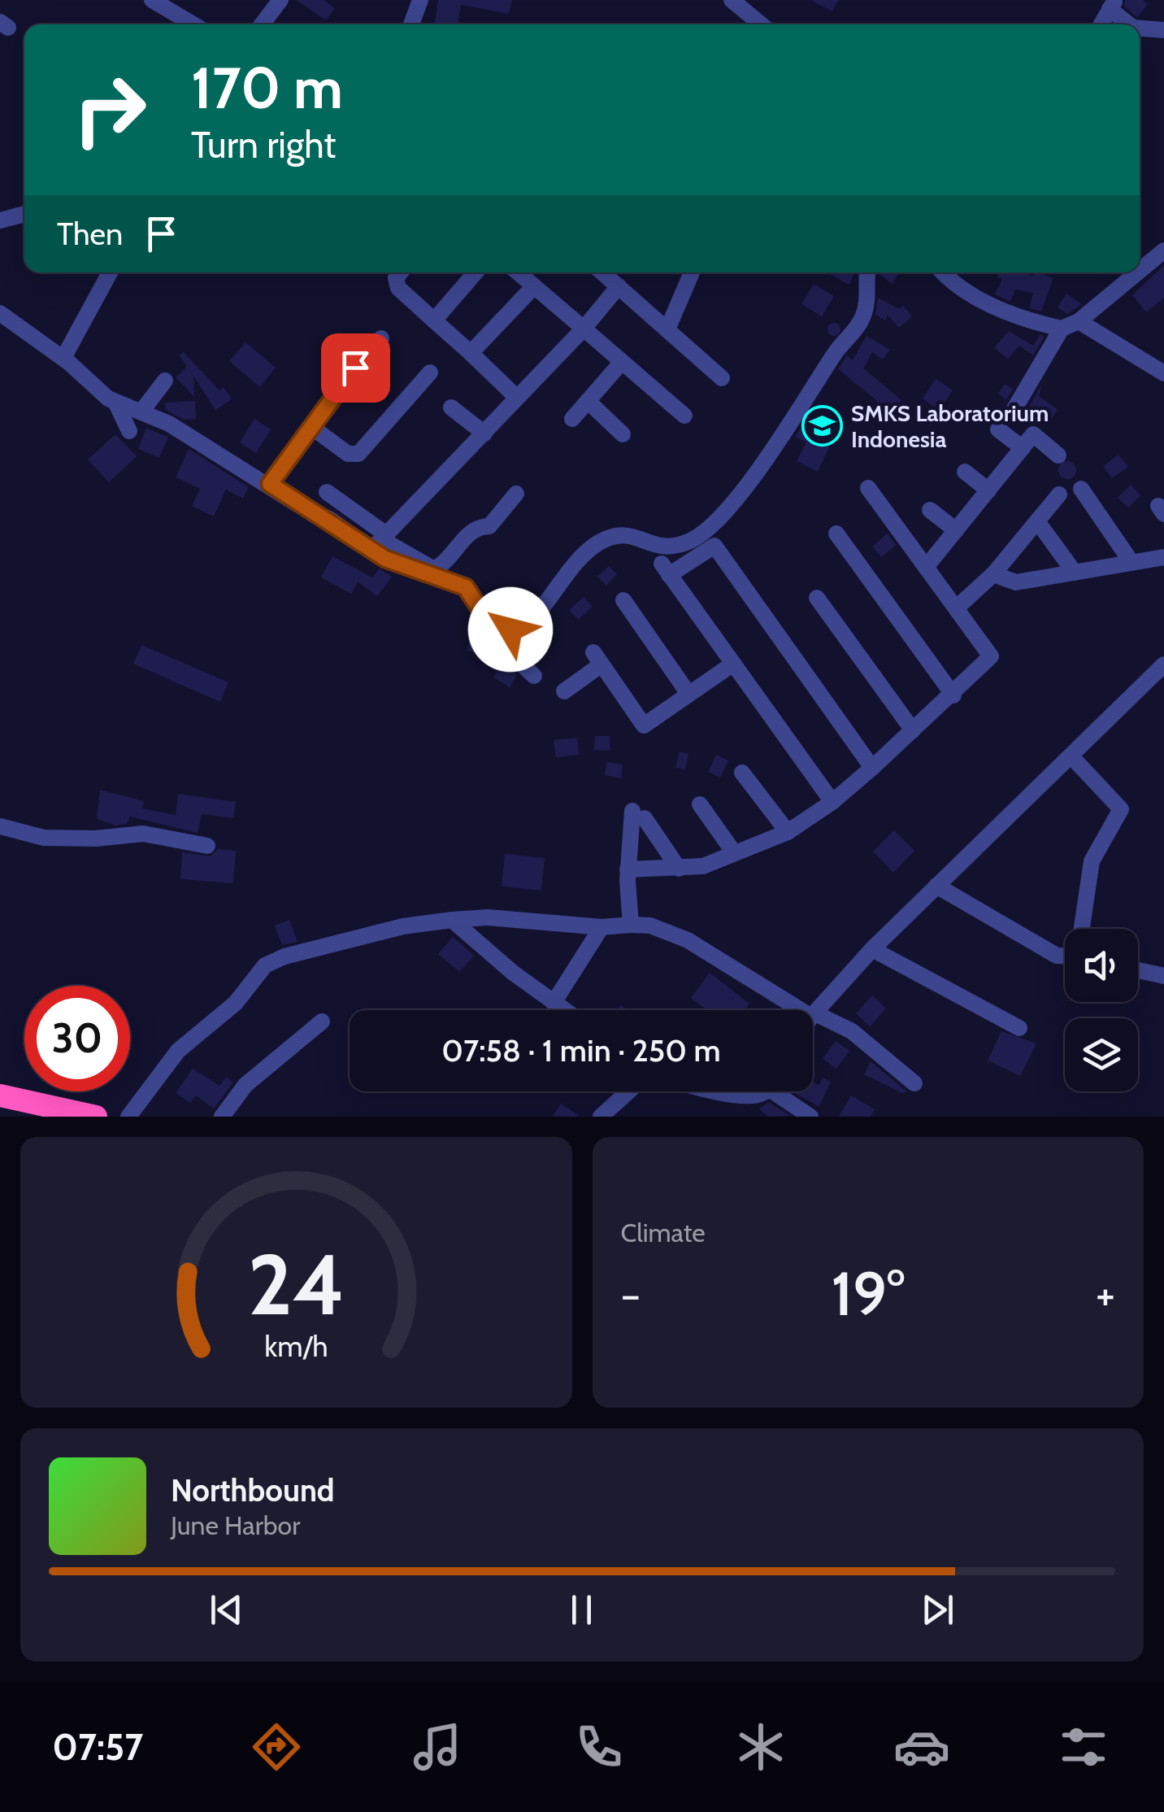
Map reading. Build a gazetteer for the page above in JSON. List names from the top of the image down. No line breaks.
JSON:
{"places":{"school or university":["SMKS Laboratorium Indonesia"]},"page":{"turn":["170 m","Turn right"],"then":"Then","limit":"30","trip":"07:58 · 1 min · 250 m","tile":"Climate","heat":["−","19°","+"],"song":["Northbound","June Harbor"],"tabs":"07:57","gauge":["24","km/h"]}}
